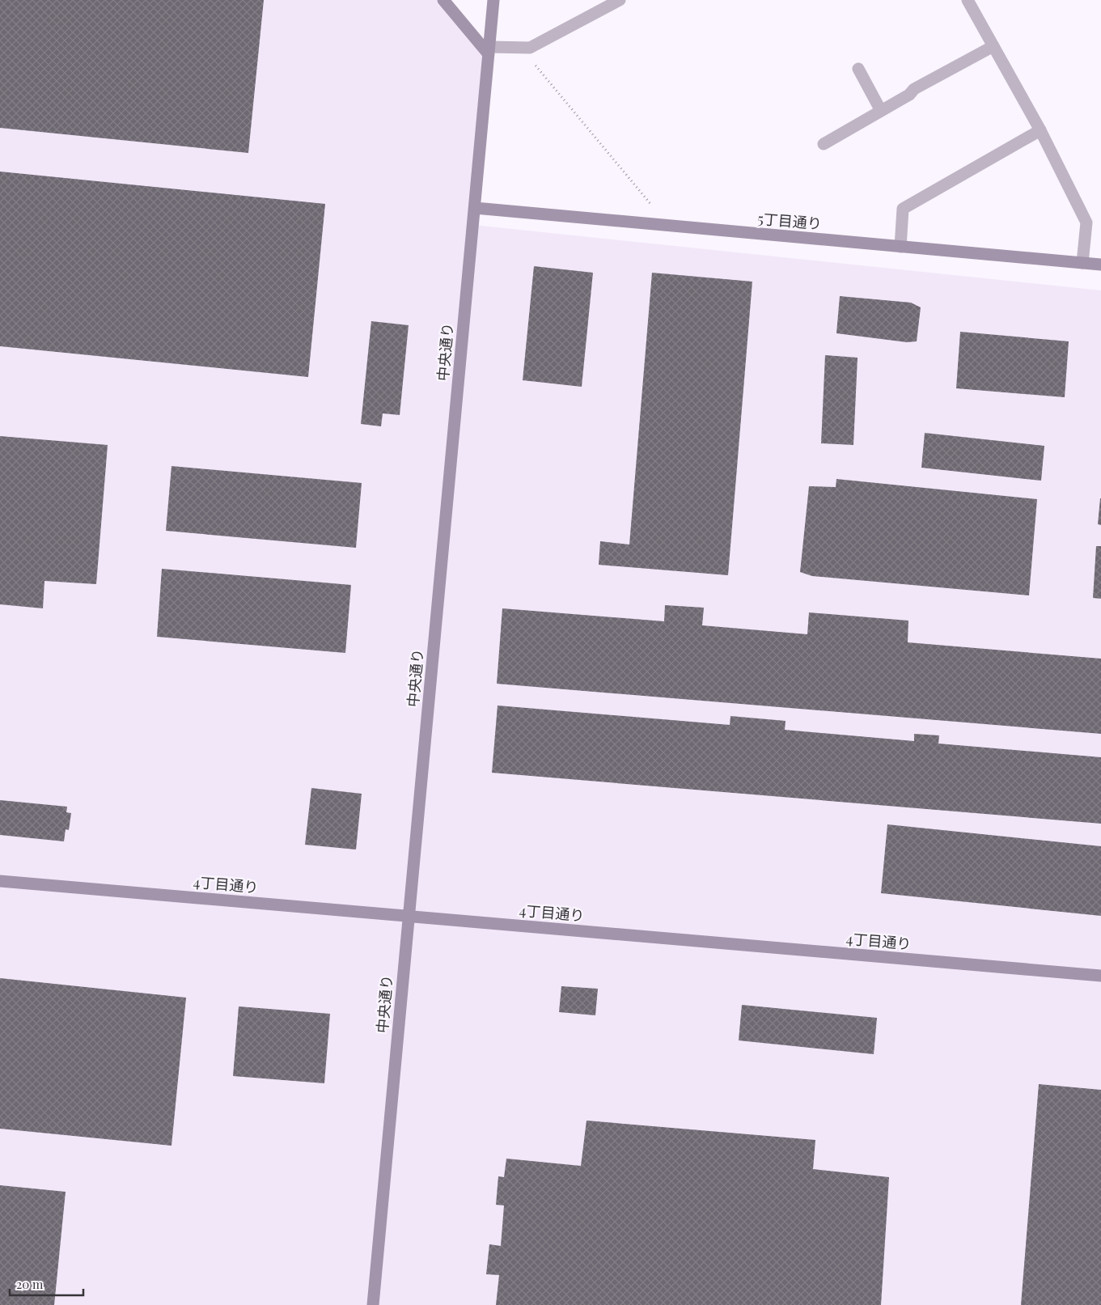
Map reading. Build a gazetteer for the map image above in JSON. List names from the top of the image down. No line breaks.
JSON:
{"streets":{"street":["5丁目通り","中央通り","4丁目通り"]},"crossings":[["5丁目通り","中央通り"],["中央通り","4丁目通り"]],"scale_bar":"20 m"}
